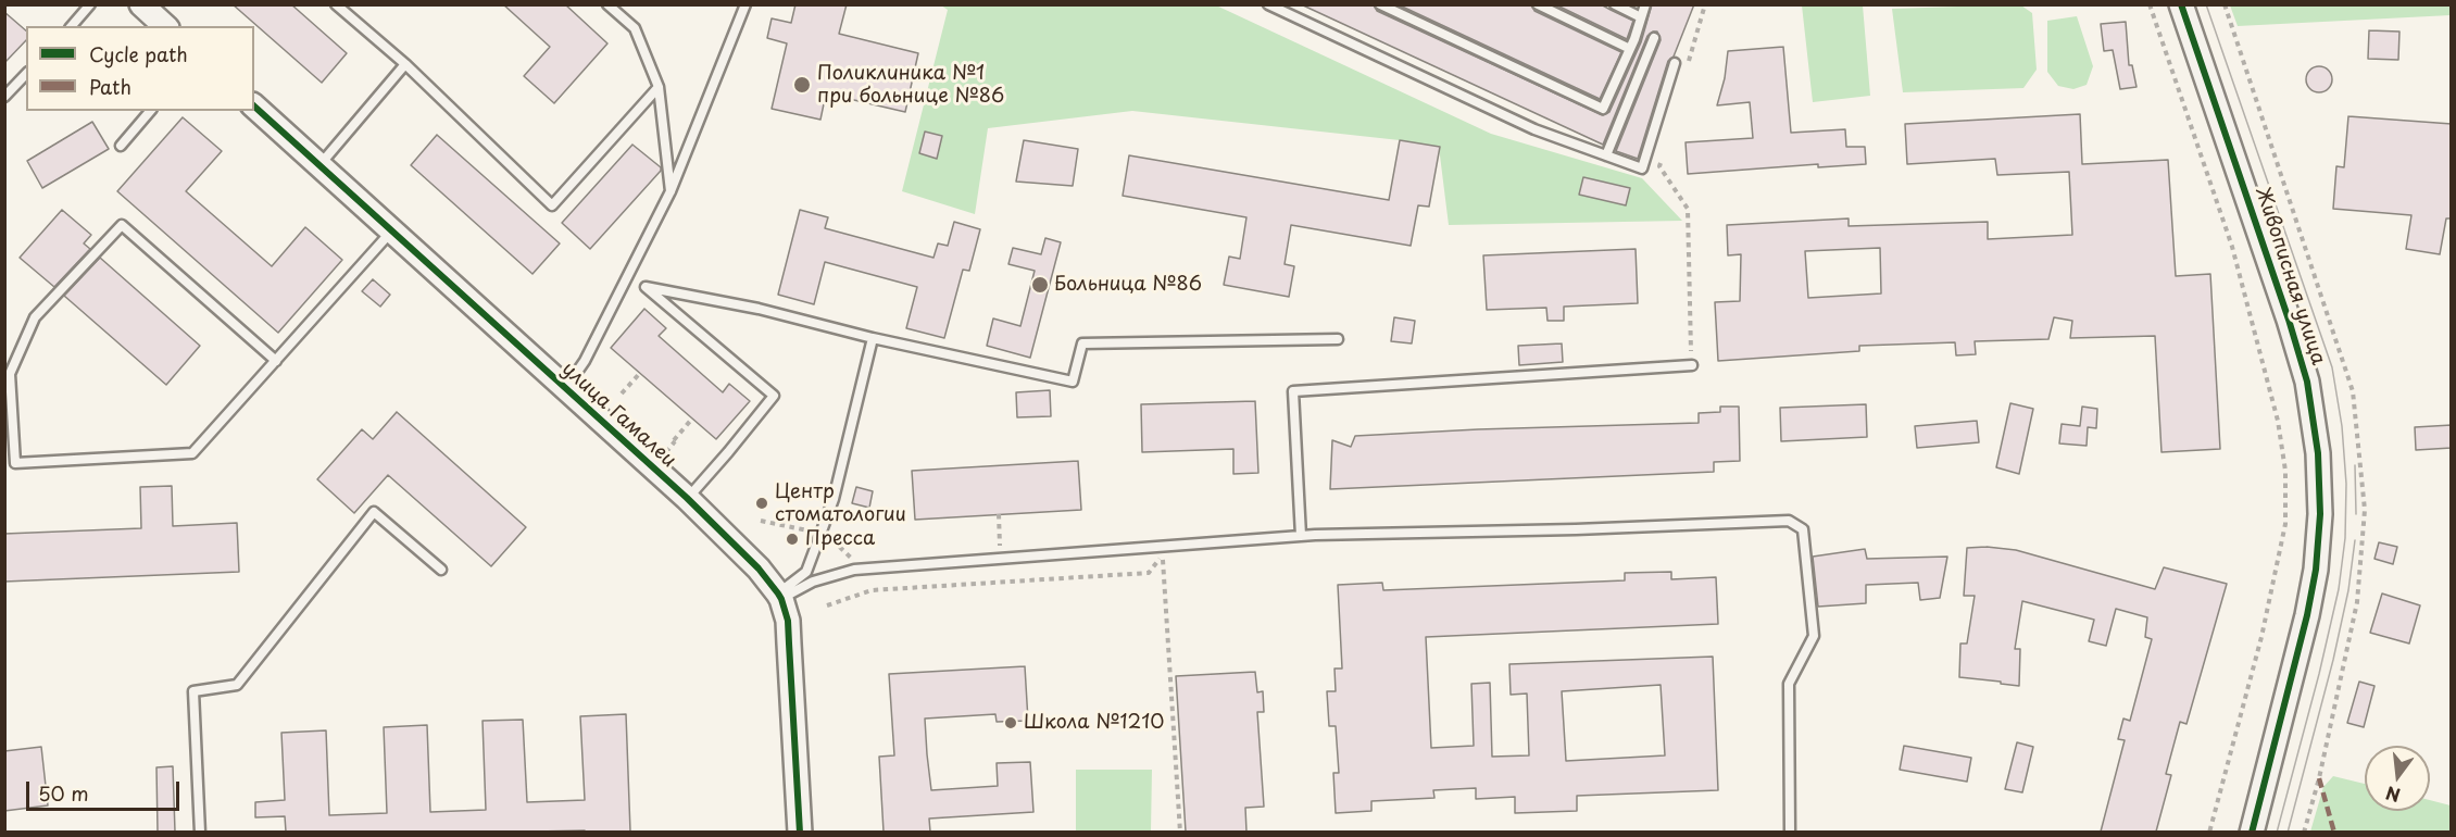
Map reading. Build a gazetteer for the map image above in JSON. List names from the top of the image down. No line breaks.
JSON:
{"streets":{"street":["Живописная улица","улица Гамалеи"]},"places":["Поликлиника №1 при больнице №86","Больница №86","Центр стоматологии","Пресса","Школа №1210"],"legend":["Cycle path","Path"],"scale_bar":"50 m","north":"bottom"}
